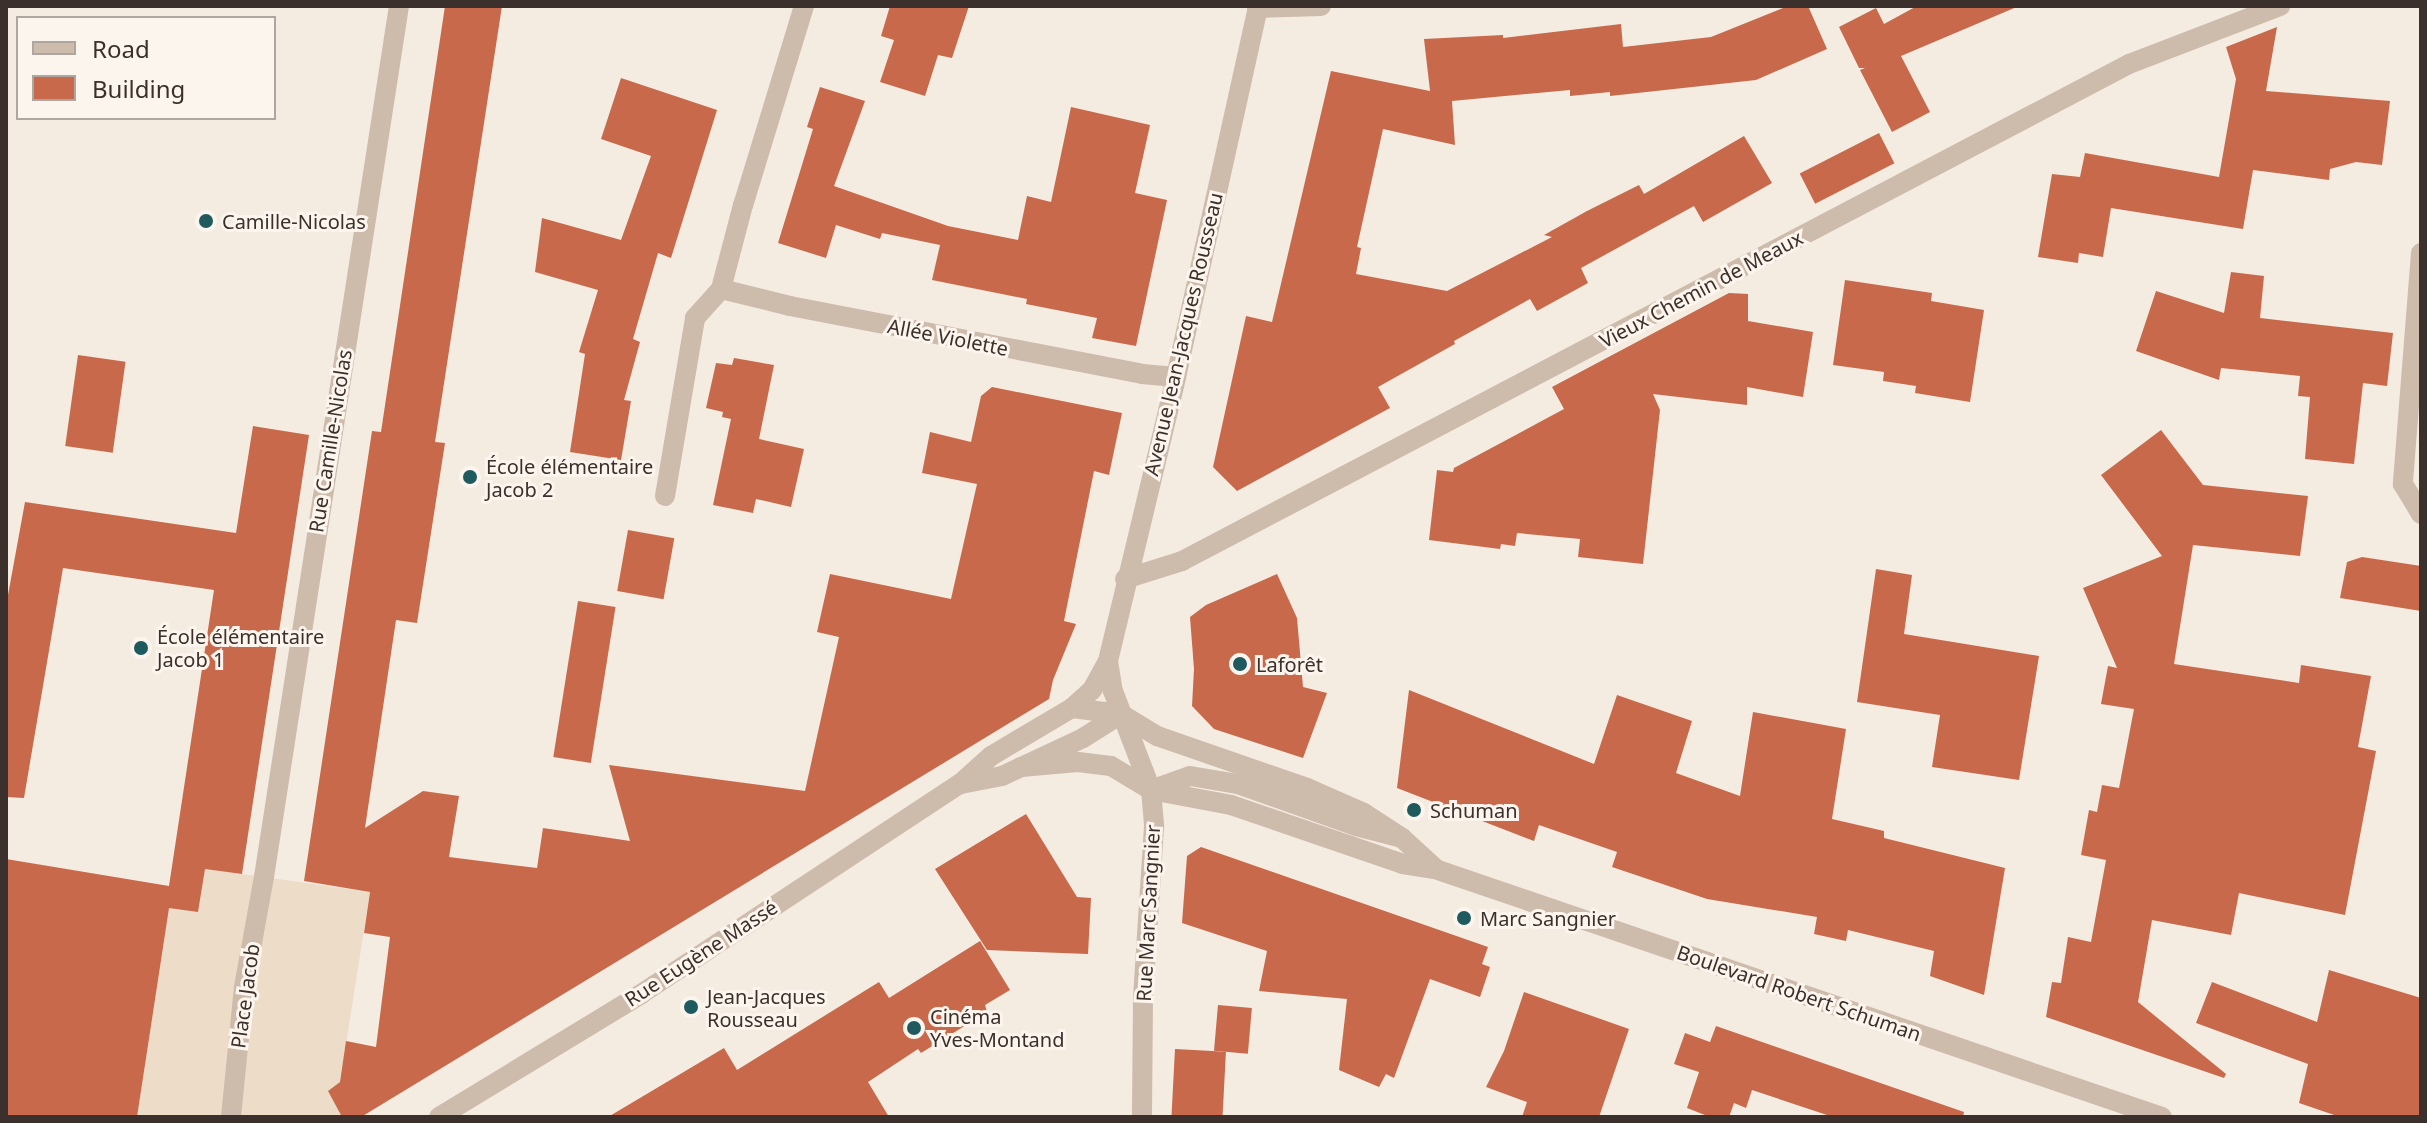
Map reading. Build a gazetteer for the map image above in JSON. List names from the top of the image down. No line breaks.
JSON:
{"streets":{"street":["Vieux Chemin de Meaux","Avenue Jean-Jacques Rousseau","Allée Violette","Rue Camille-Nicolas","Rue Marc Sangnier","Rue Eugène Massé","Boulevard Robert Schuman","Place Jacob"]},"crossings":[["Vieux Chemin de Meaux","Avenue Jean-Jacques Rousseau"],["Avenue Jean-Jacques Rousseau","Allée Violette"],["Avenue Jean-Jacques Rousseau","Rue Marc Sangnier"],["Avenue Jean-Jacques Rousseau","Rue Eugène Massé"],["Avenue Jean-Jacques Rousseau","Boulevard Robert Schuman"],["Rue Camille-Nicolas","Place Jacob"],["Rue Marc Sangnier","Rue Eugène Massé"],["Rue Marc Sangnier","Boulevard Robert Schuman"],["Rue Eugène Massé","Boulevard Robert Schuman"]],"places":["Camille-Nicolas","École élémentaire Jacob 2","École élémentaire Jacob 1","Laforêt","Schuman","Marc Sangnier","Jean-Jacques Rousseau","Cinéma Yves-Montand"],"legend":["Road","Building"]}
